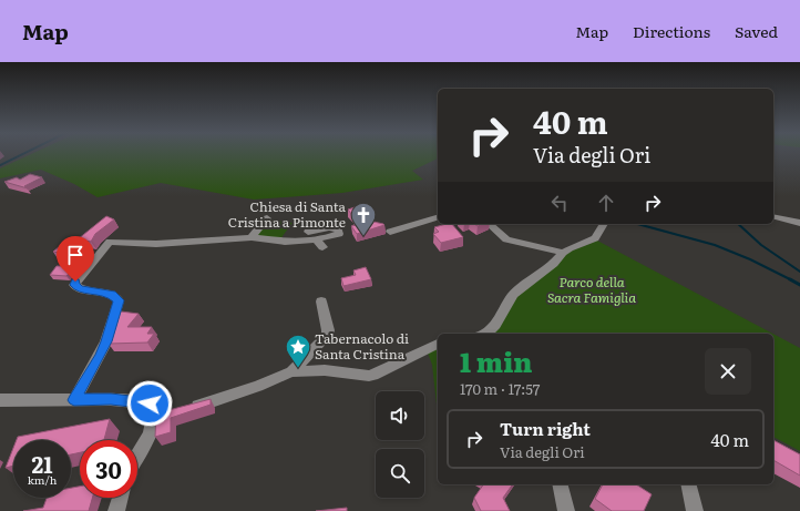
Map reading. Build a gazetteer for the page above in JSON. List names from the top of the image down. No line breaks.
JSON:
{"parks":["Parco della Sacra Famiglia"],"places":{"church":["Chiesa di Santa Cristina a Pimonte"],"place":["Tabernacolo di Santa Cristina"]},"page":{"header":"Map","nav":["Map","Directions","Saved"],"turn":["40 m","Via degli Ori"],"heading":["1 min","170 m · 17:57"],"list":[{"name":"Turn right","note":"Via degli Ori","value":"40 m"}],"speed":"21 km/h","limit":"30"}}
